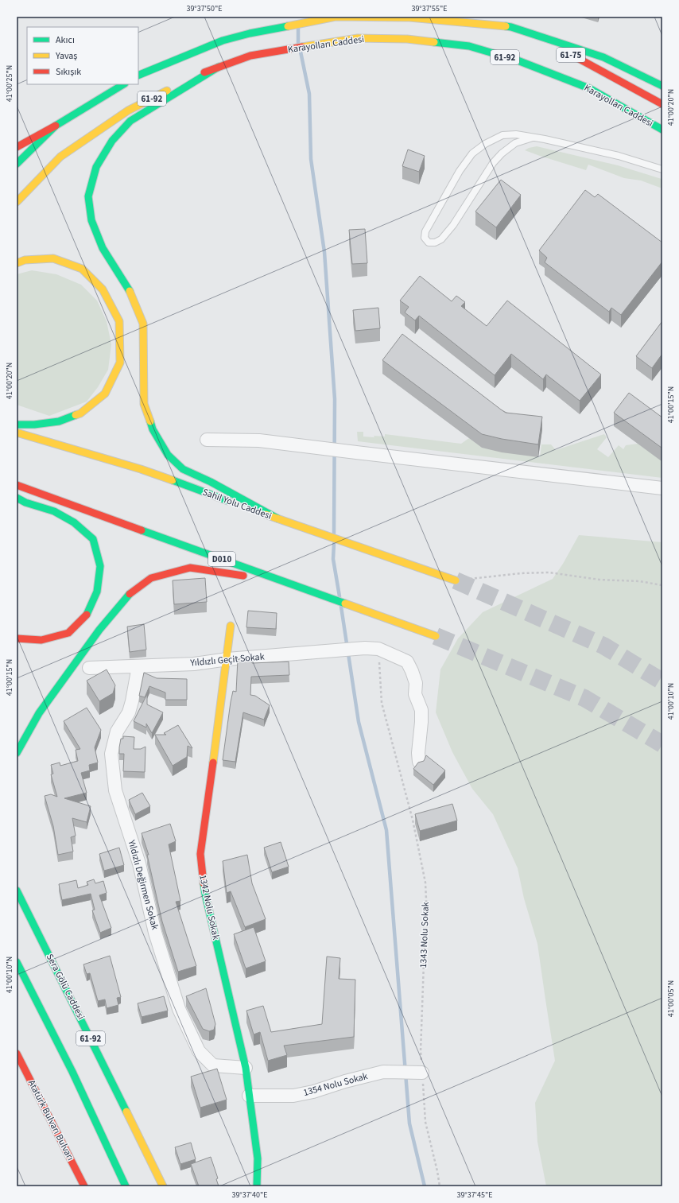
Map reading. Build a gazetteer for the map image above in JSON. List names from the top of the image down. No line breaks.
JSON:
{"streets":{"main road":["Karayolları Caddesi","61-75","61-92","Sahil Yolu Caddesi","D010","1342 Nolu Sokak","Sera Gölü Caddesi","Atatürk Bulvarı Bulvarı"],"street":["Yıldızlı Geçit Sokak","Yıldızlı Değirmen Sokak","1354 Nolu Sokak"],"path":["1343 Nolu Sokak"]},"crossings":[["Yıldızlı Geçit Sokak","Yıldızlı Değirmen Sokak"],["Yıldızlı Geçit Sokak","1342 Nolu Sokak"],["Yıldızlı Geçit Sokak","1343 Nolu Sokak"],["Yıldızlı Değirmen Sokak","1342 Nolu Sokak"],["1342 Nolu Sokak","1354 Nolu Sokak"],["1343 Nolu Sokak","1354 Nolu Sokak"]],"legend":["Akıcı","Yavaş","Sıkışık"],"coordinates":["39°37'50\"E","39°37'55\"E","41°00'25\"N","41°00'20\"N","41°00'15\"N","41°00'10\"N","41°00'05\"N","39°37'40\"E","39°37'45\"E"]}
